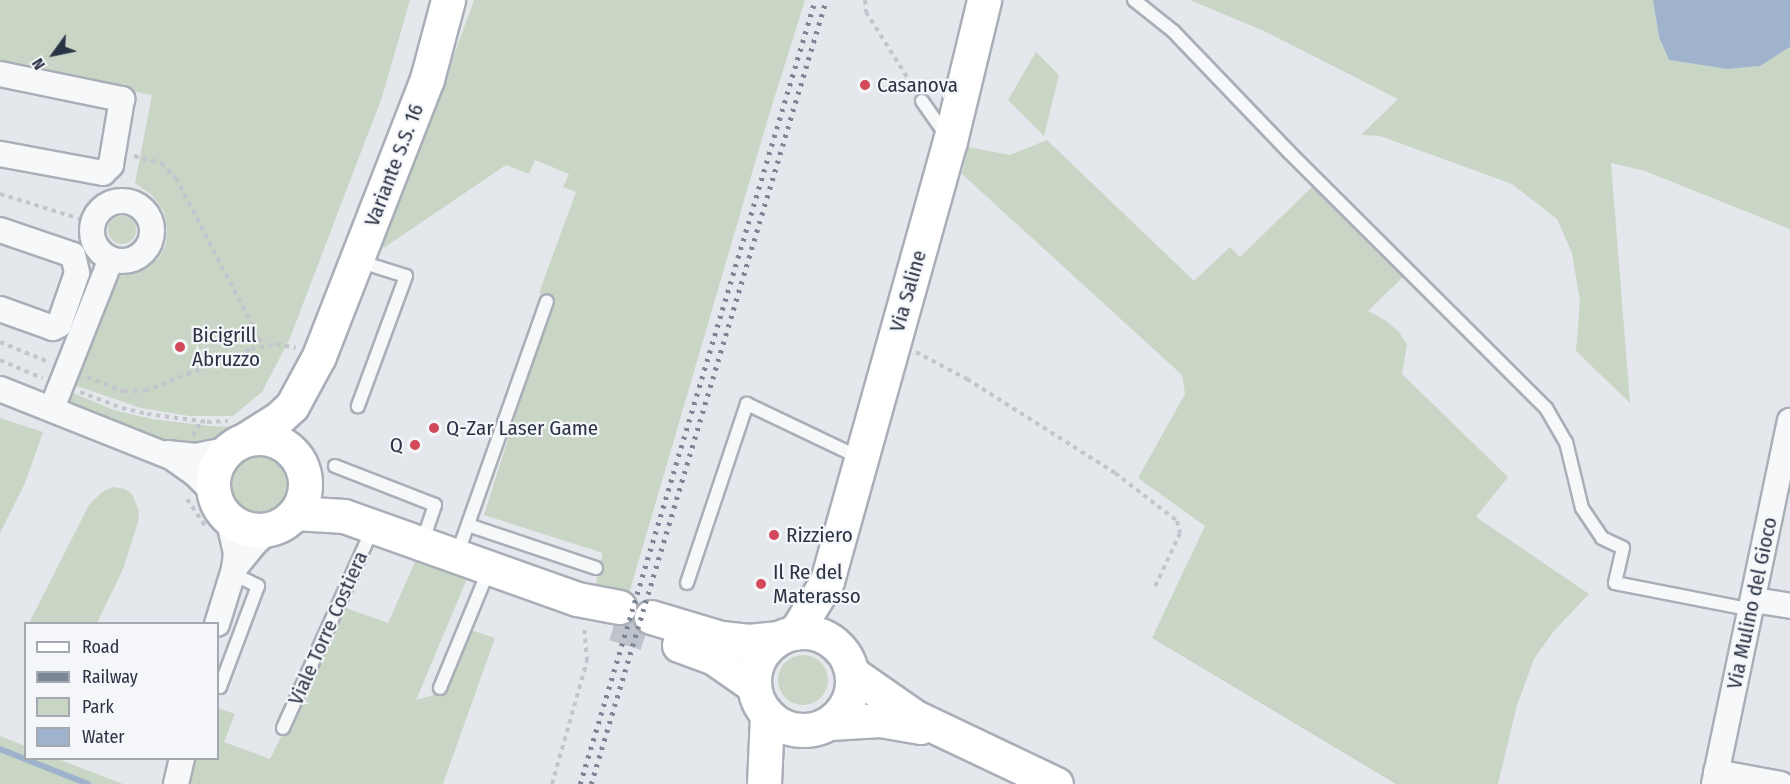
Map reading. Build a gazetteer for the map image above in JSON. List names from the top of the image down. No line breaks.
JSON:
{"streets":{"street":["Variante S.S. 16","Via Saline","Via Mulino del Gioco","Viale Torre Costiera"]},"crossings":[["Variante S.S. 16","Viale Torre Costiera"]],"places":["Casanova","Bicigrill Abruzzo","Q-Zar Laser Game","Q","Rizziero","Il Re del Materasso"],"legend":["Road","Railway","Park","Water"],"north":"bottom left"}
